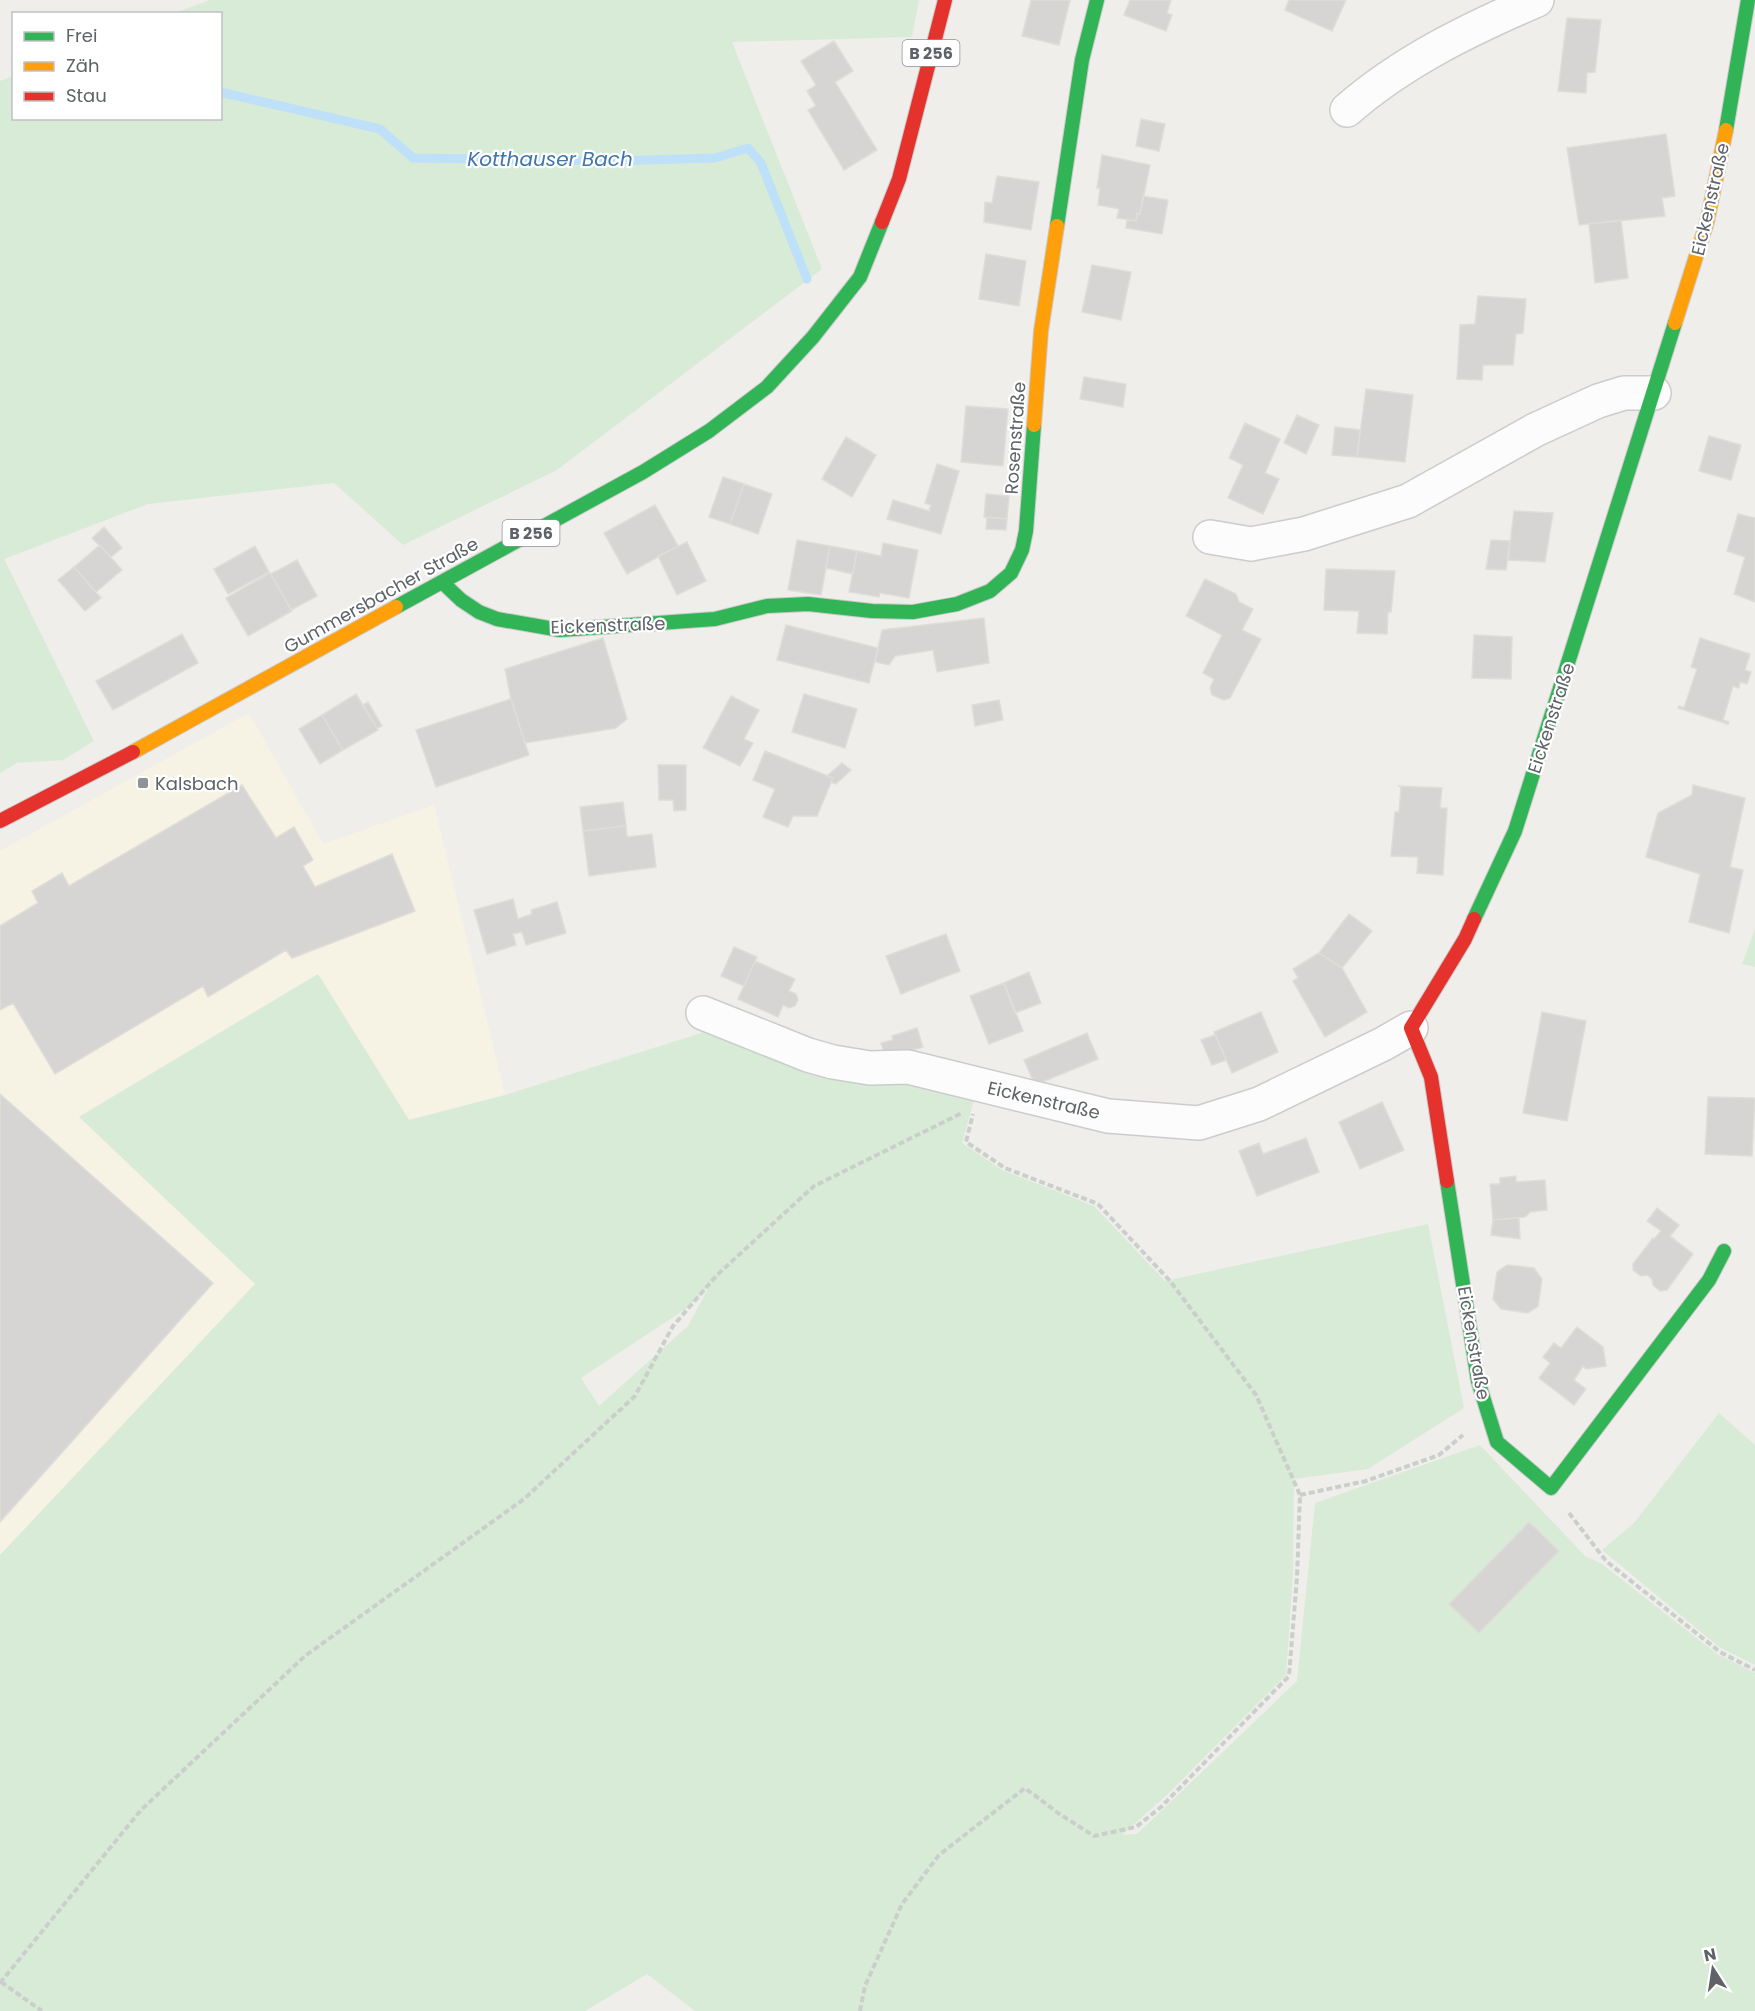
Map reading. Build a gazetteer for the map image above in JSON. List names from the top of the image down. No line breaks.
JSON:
{"streets":{"street":["B 256","Eickenstraße","Rosenstraße","Gummersbacher Straße"]},"crossings":[["Eickenstraße","Rosenstraße"],["Eickenstraße","Gummersbacher Straße"]],"water":["Kotthauser Bach"],"places":{"transit":["Kalsbach"]},"legend":["Frei","Zäh","Stau"],"north":"top"}
